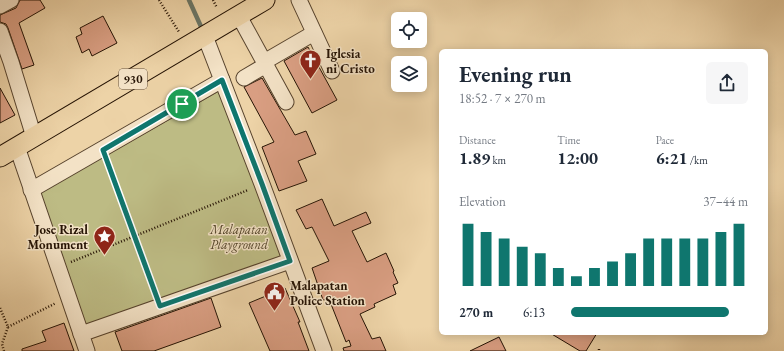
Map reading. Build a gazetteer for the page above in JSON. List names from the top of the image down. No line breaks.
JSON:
{"streets":{"main road":["930"]},"parks":["Malapatan Playground"],"places":{"church":["Iglesia ni Cristo"],"place":["Jose Rizal Monument"],"public building":["Malapatan Police Station"]},"page":{"heading":["Evening run","18:52 · 7 × 270 m"],"stats":[["Distance","1.89 km"],["Time","12:00"],["Pace","6:21 /km"]],"chart":["Elevation","37–44 m"],"list":[{"name":"270 m","note":"6:13"}]}}
